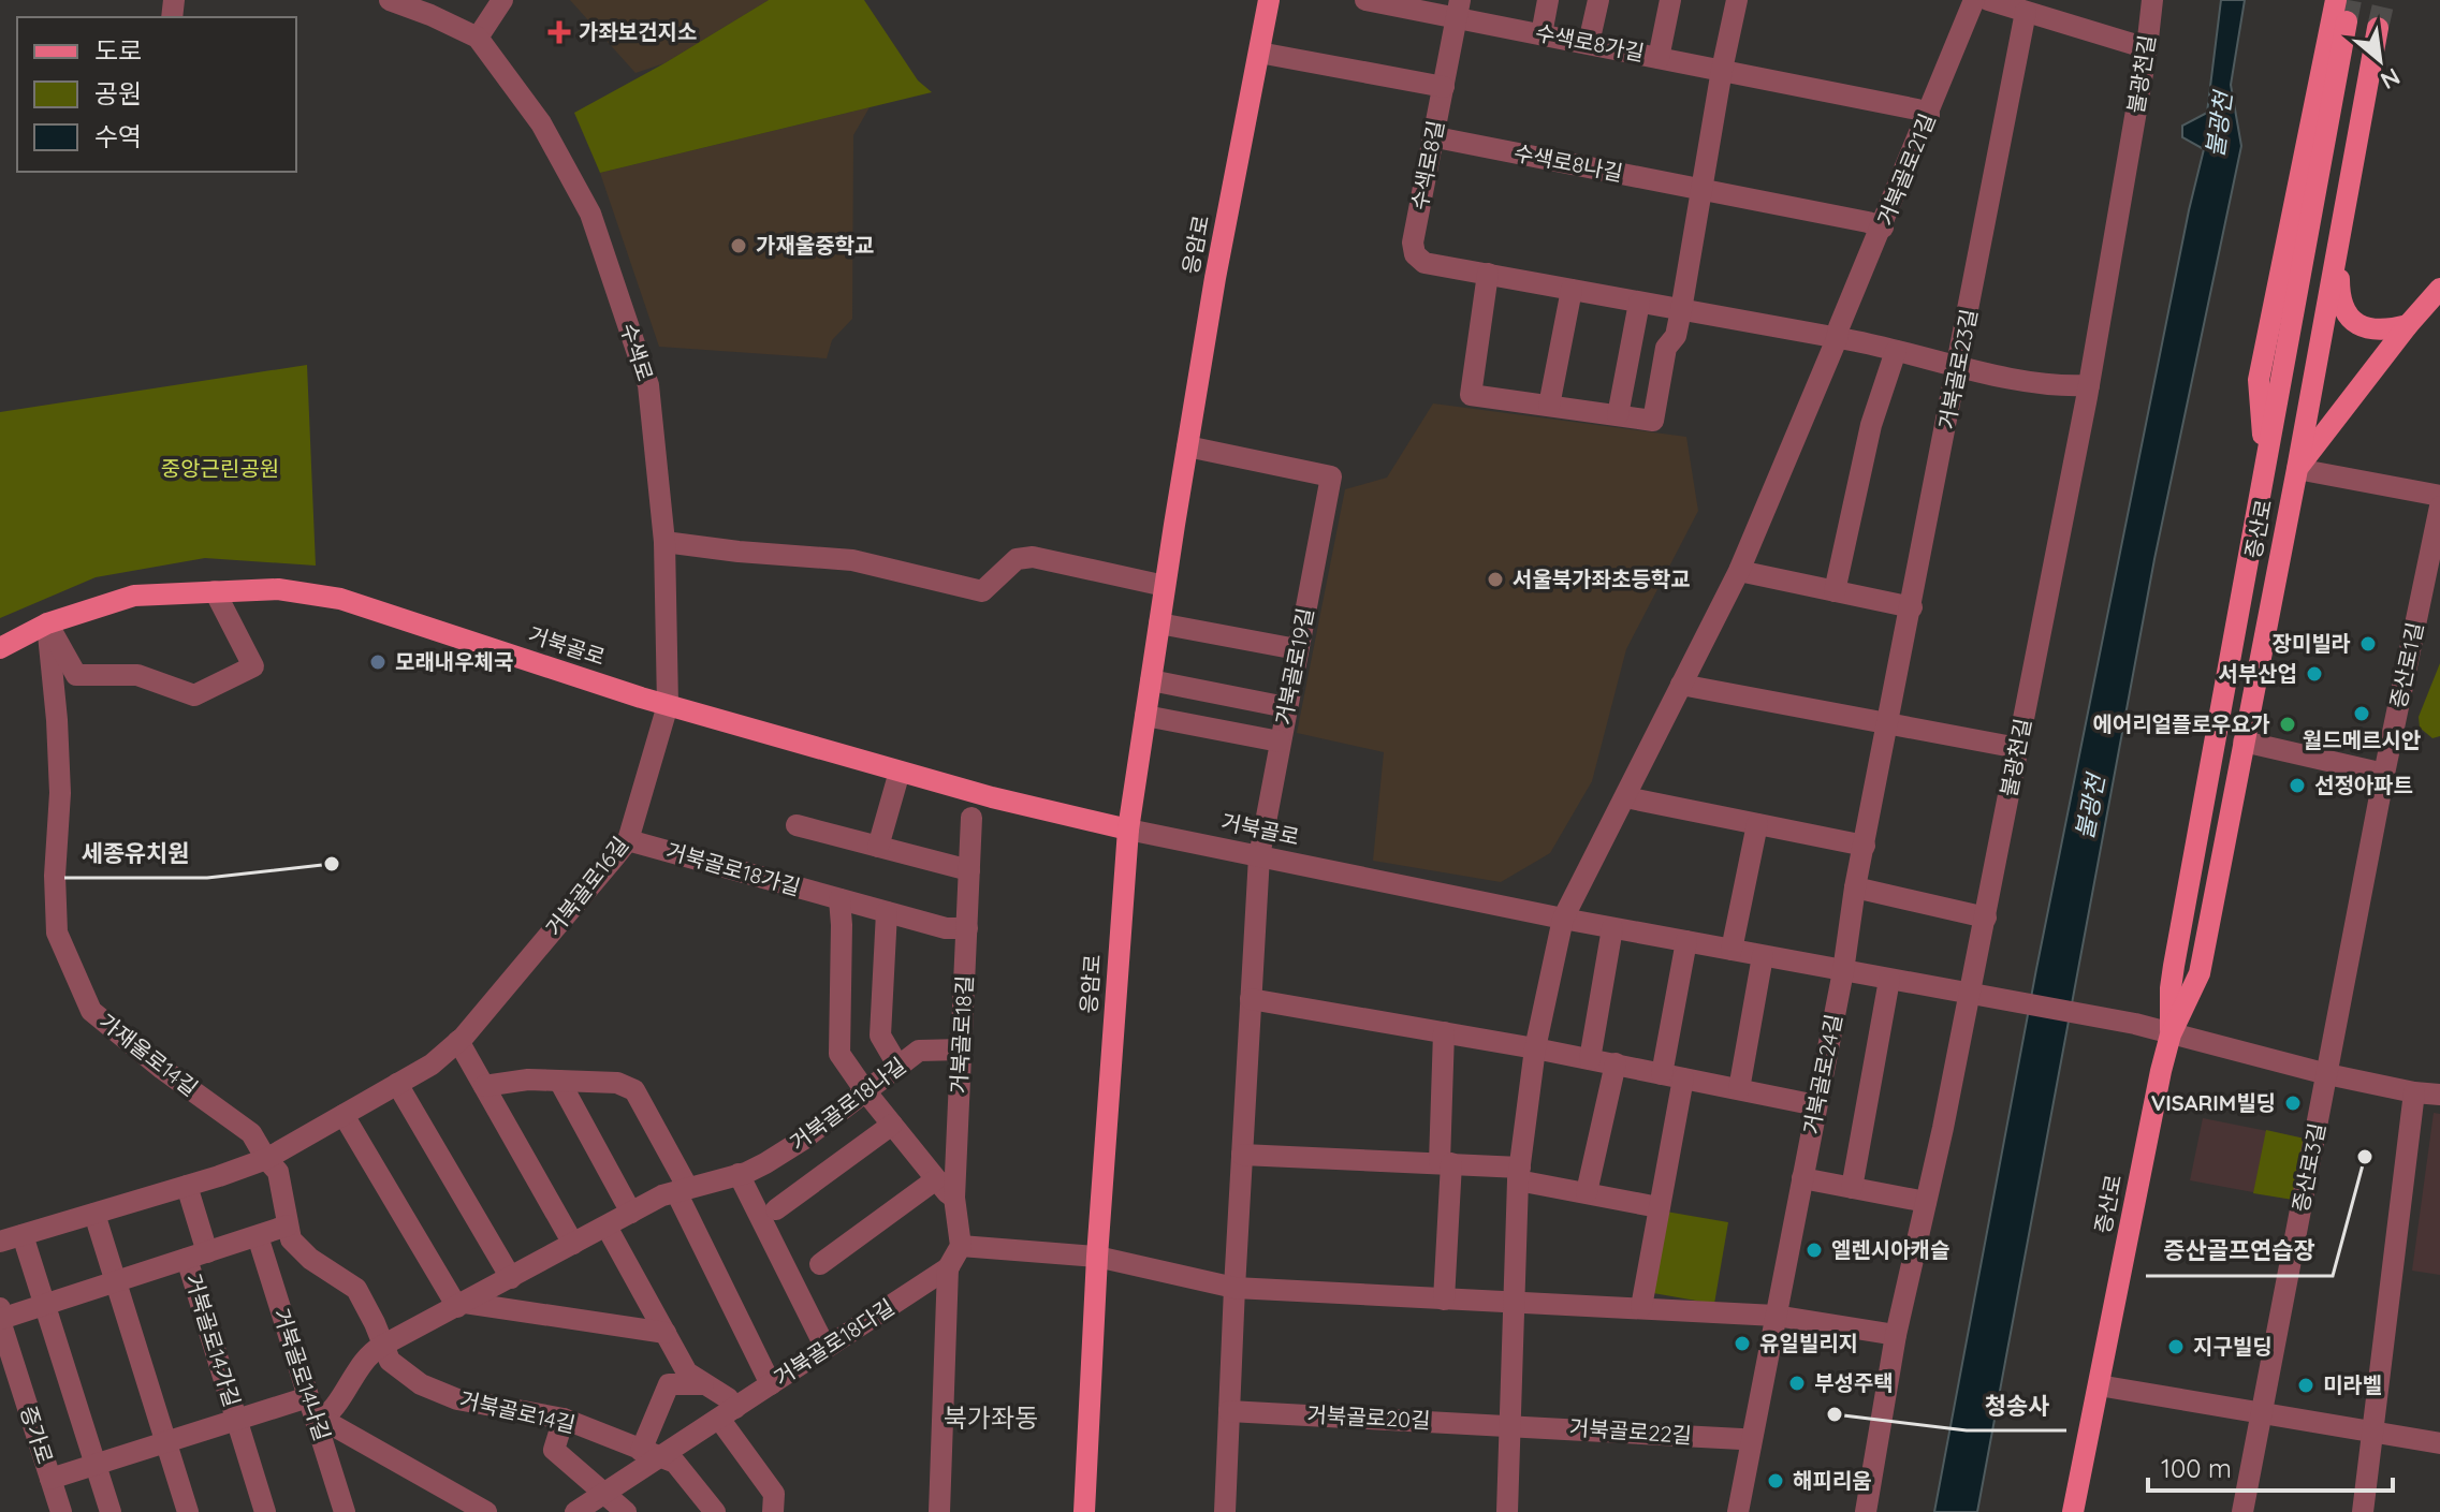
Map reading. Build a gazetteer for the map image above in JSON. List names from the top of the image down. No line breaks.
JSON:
{"streets":{"main road":["응암로","증산로","거북골로"],"street":["수색로8가길","불광천길","수색로8나길","수색로8길","거북골로21길","수색로","거북골로23길","증산로1길","거북골로19길","거북골로18가길","거북골로16길","거북골로18길","가재울로14길","거북골로24길","거북골로18나길","증산로3길","거북골로14가길","거북골로18다길","거북골로14나길","거북골로14길","거북골로20길","거북골로22길","증가로"]},"crossings":[["수색로8가길","수색로8길"],["수색로8가길","거북골로21길"],["불광천길","거북골로"],["수색로8나길","수색로8길"],["수색로8나길","거북골로21길"],["수색로8길","거북골로21길"],["거북골로21길","거북골로"],["응암로","거북골로"],["응암로","거북골로19길"],["수색로","거북골로"],["수색로","거북골로16길"],["거북골로23길","거북골로"],["거북골로23길","거북골로24길"],["증산로","거북골로"],["거북골로","거북골로19길"],["거북골로","거북골로16길"],["거북골로","가재울로14길"],["거북골로","거북골로24길"],["증산로1길","증산로3길"],["거북골로18가길","거북골로16길"],["거북골로18가길","거북골로18길"],["거북골로16길","가재울로14길"],["거북골로16길","거북골로14길"],["거북골로18길","거북골로18나길"],["가재울로14길","거북골로14길"],["거북골로24길","거북골로22길"],["거북골로18나길","거북골로14나길"],["거북골로18나길","거북골로14길"],["거북골로14가길","거북골로14나길"],["거북골로14가길","거북골로14길"],["거북골로14가길","증가로"],["거북골로18다길","거북골로14길"],["거북골로20길","거북골로22길"]],"districts":["북가좌동"],"water":["불광천"],"parks":["중앙근린공원"],"places":{"health":["가좌보건지소"],"other":["가재울중학교","서울북가좌초등학교","장미빌라","모래내우체국","서부산업","월드메르시안","에어리얼플로우요가","선정아파트","세종유치원","VISARIM빌딩","증산골프연습장","엘렌시아캐슬","유일빌리지","지구빌딩","부성주택","미라벨","청송사","해피리움"]},"legend":["도로","공원","수역"],"scale_bar":"100 m","north":"bottom right"}
